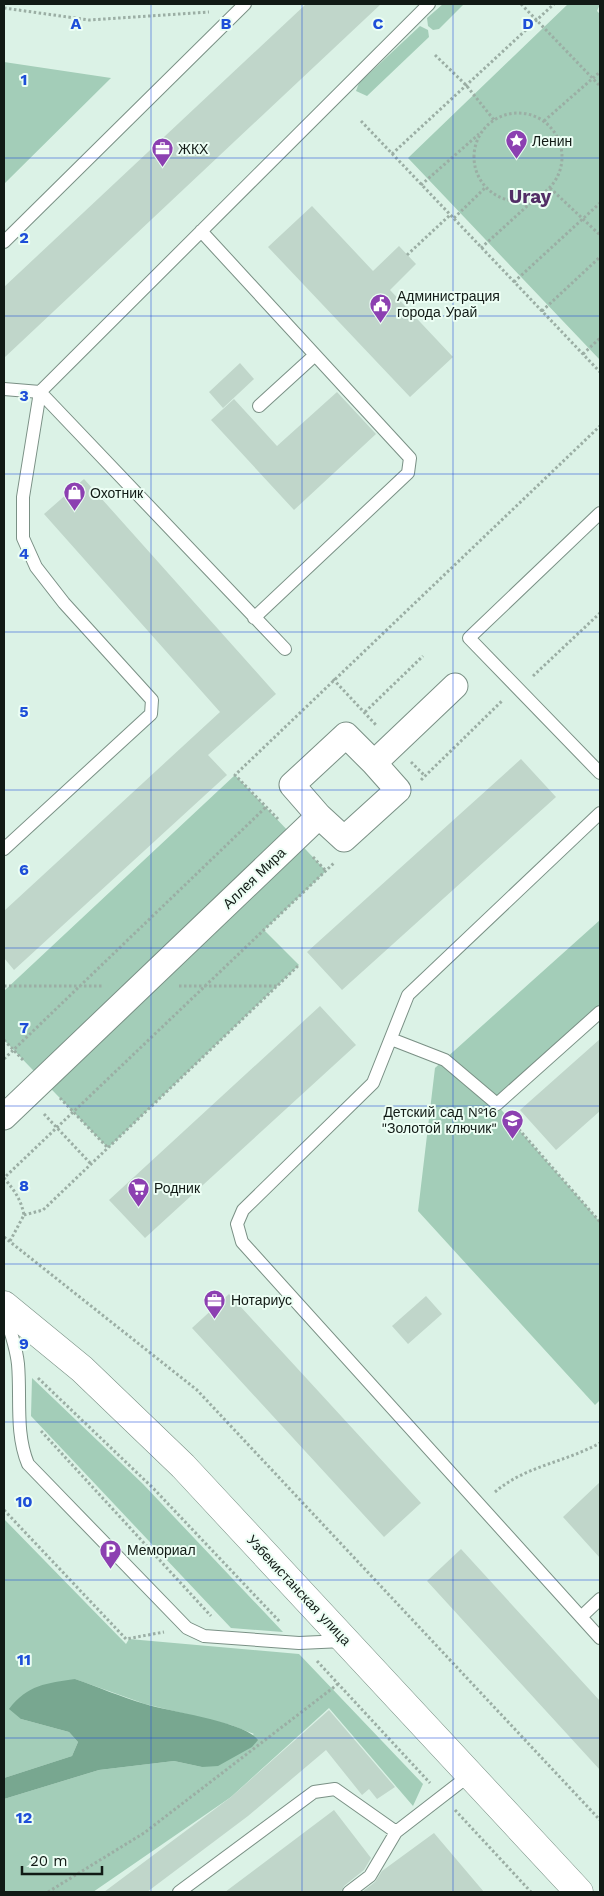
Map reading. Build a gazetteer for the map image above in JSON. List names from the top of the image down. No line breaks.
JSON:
{"streets":{"main road":["Узбекистанская улица"],"street":["Аллея Мира"]},"districts":["Uray"],"places":{"place":["Ленин"],"office":["ЖКХ","Нотариус"],"public building":["Администрация города Урай"],"shop":["Охотник"],"school or university":["Детский сад №16 \"Золотой ключик\""],"supermarket":["Родник"],"parking":["Мемориал"]},"scale_bar":"20 m","grid":{"columns":["A","B","C","D"],"rows":["1","2","3","4","5","6","7","8","9","10","11","12"]}}
